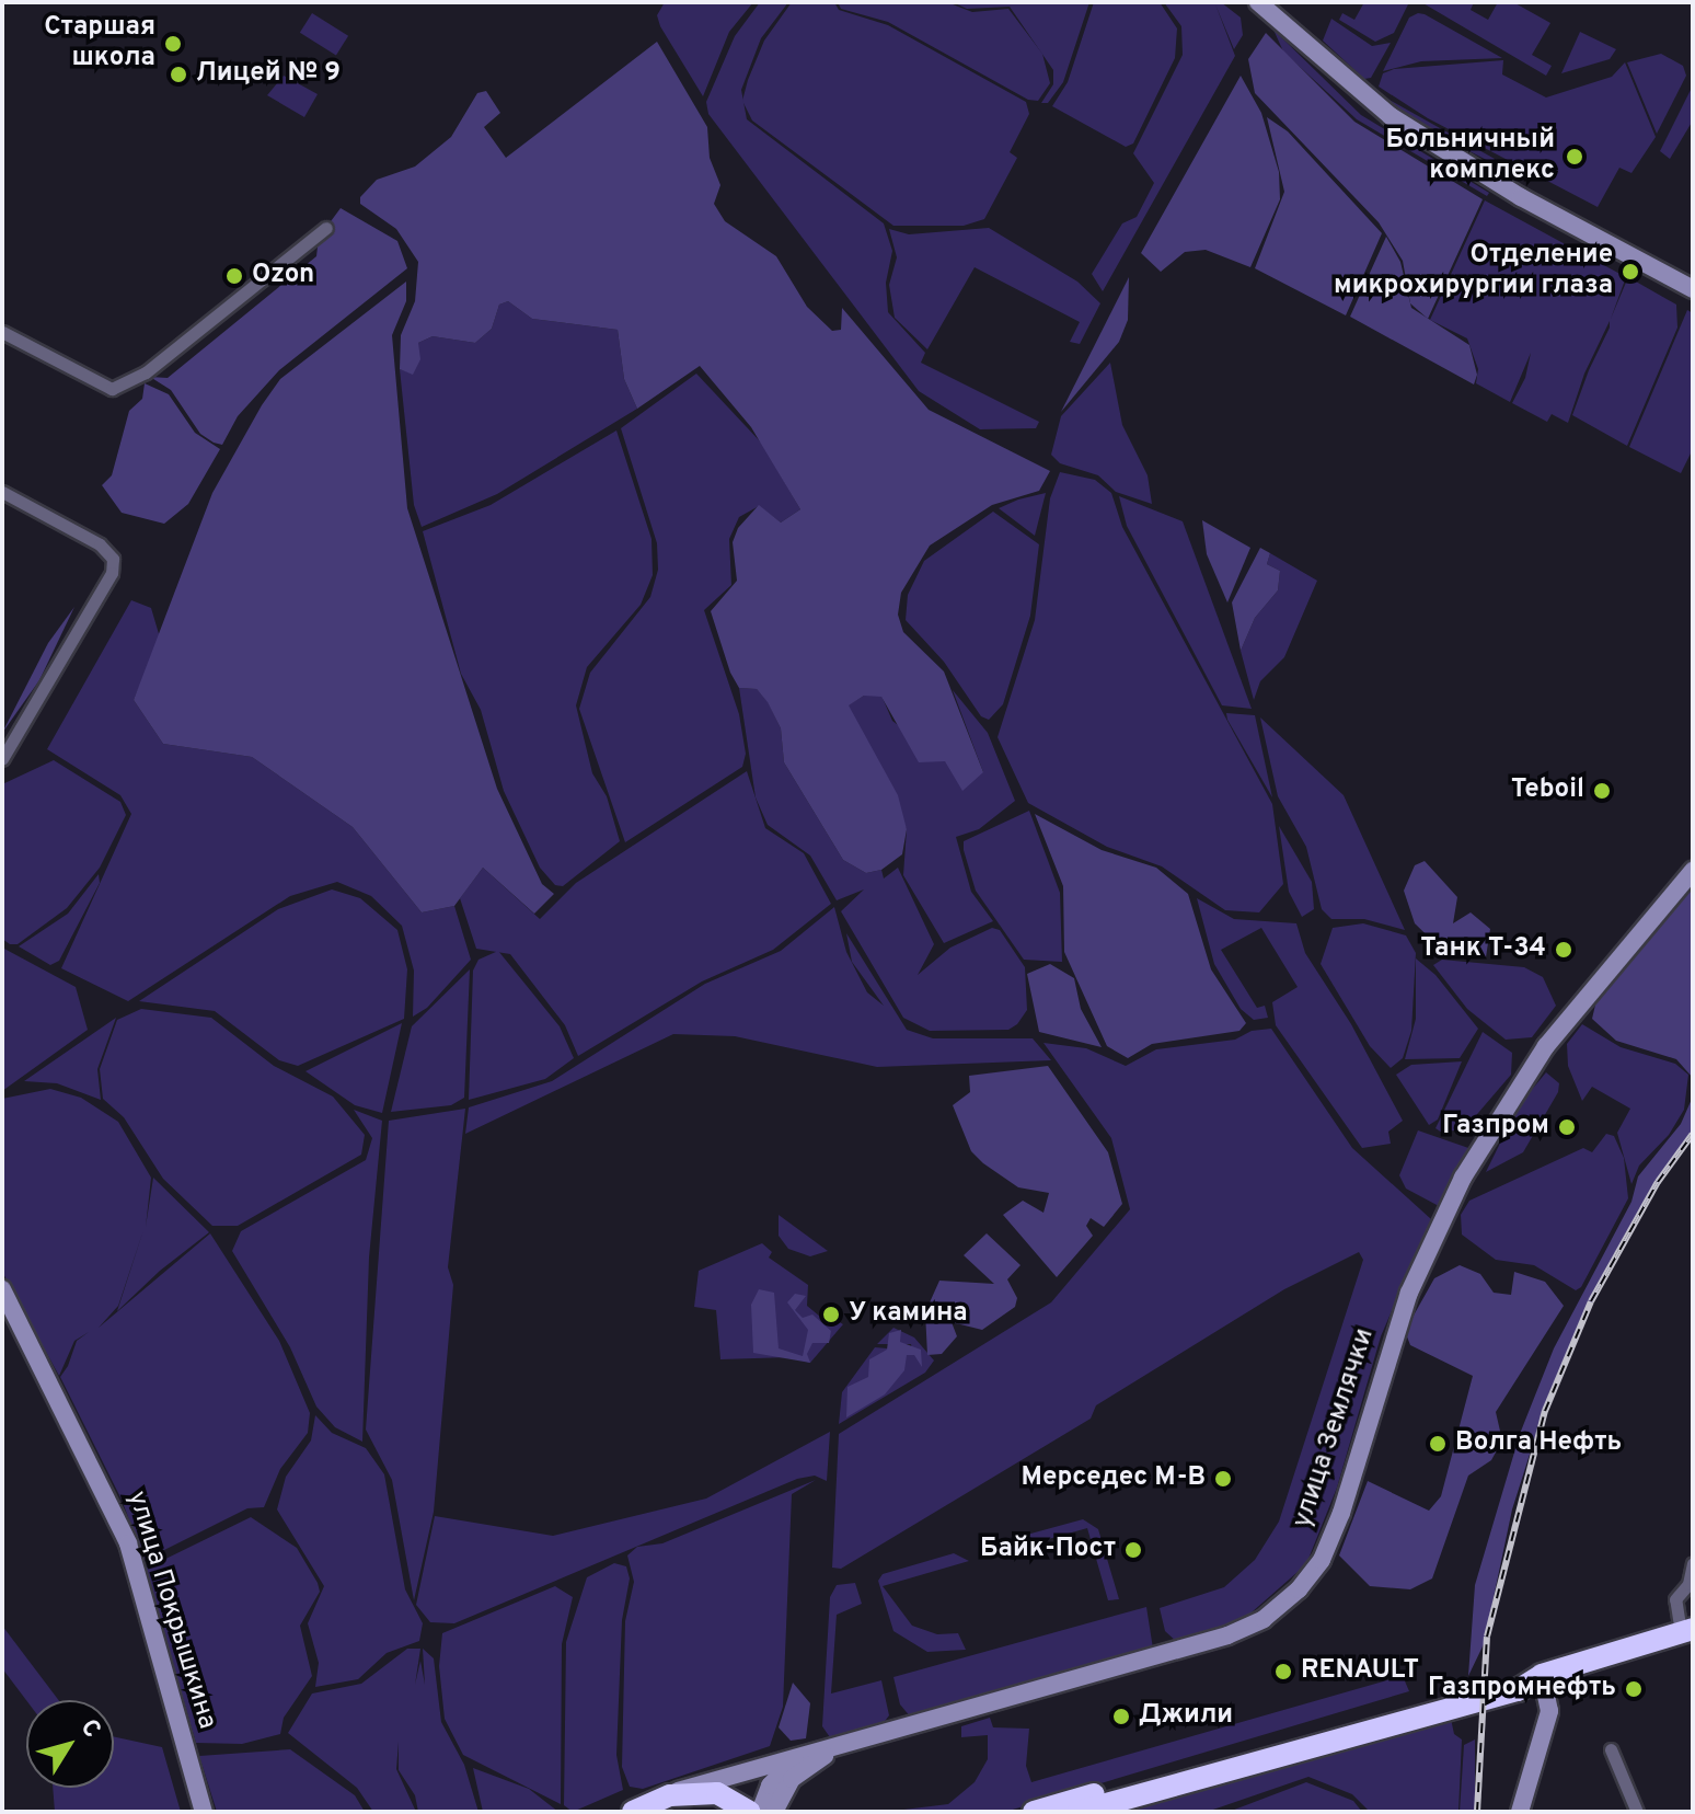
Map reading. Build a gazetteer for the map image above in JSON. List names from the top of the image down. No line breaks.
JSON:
{"streets":{"highway":["улица Землячки"],"main road":["улица Покрышкина"]},"places":["Старшая школа","Лицей № 9","Больничный комплекс","Отделение микрохирургии глаза","Ozon","Teboil","Танк Т-34","Газпром","У камина","Волга Нефть","Мерседес M-B","Байк-Пост","RENAULT","Газпромнефть","Джили"],"north":"top right"}
